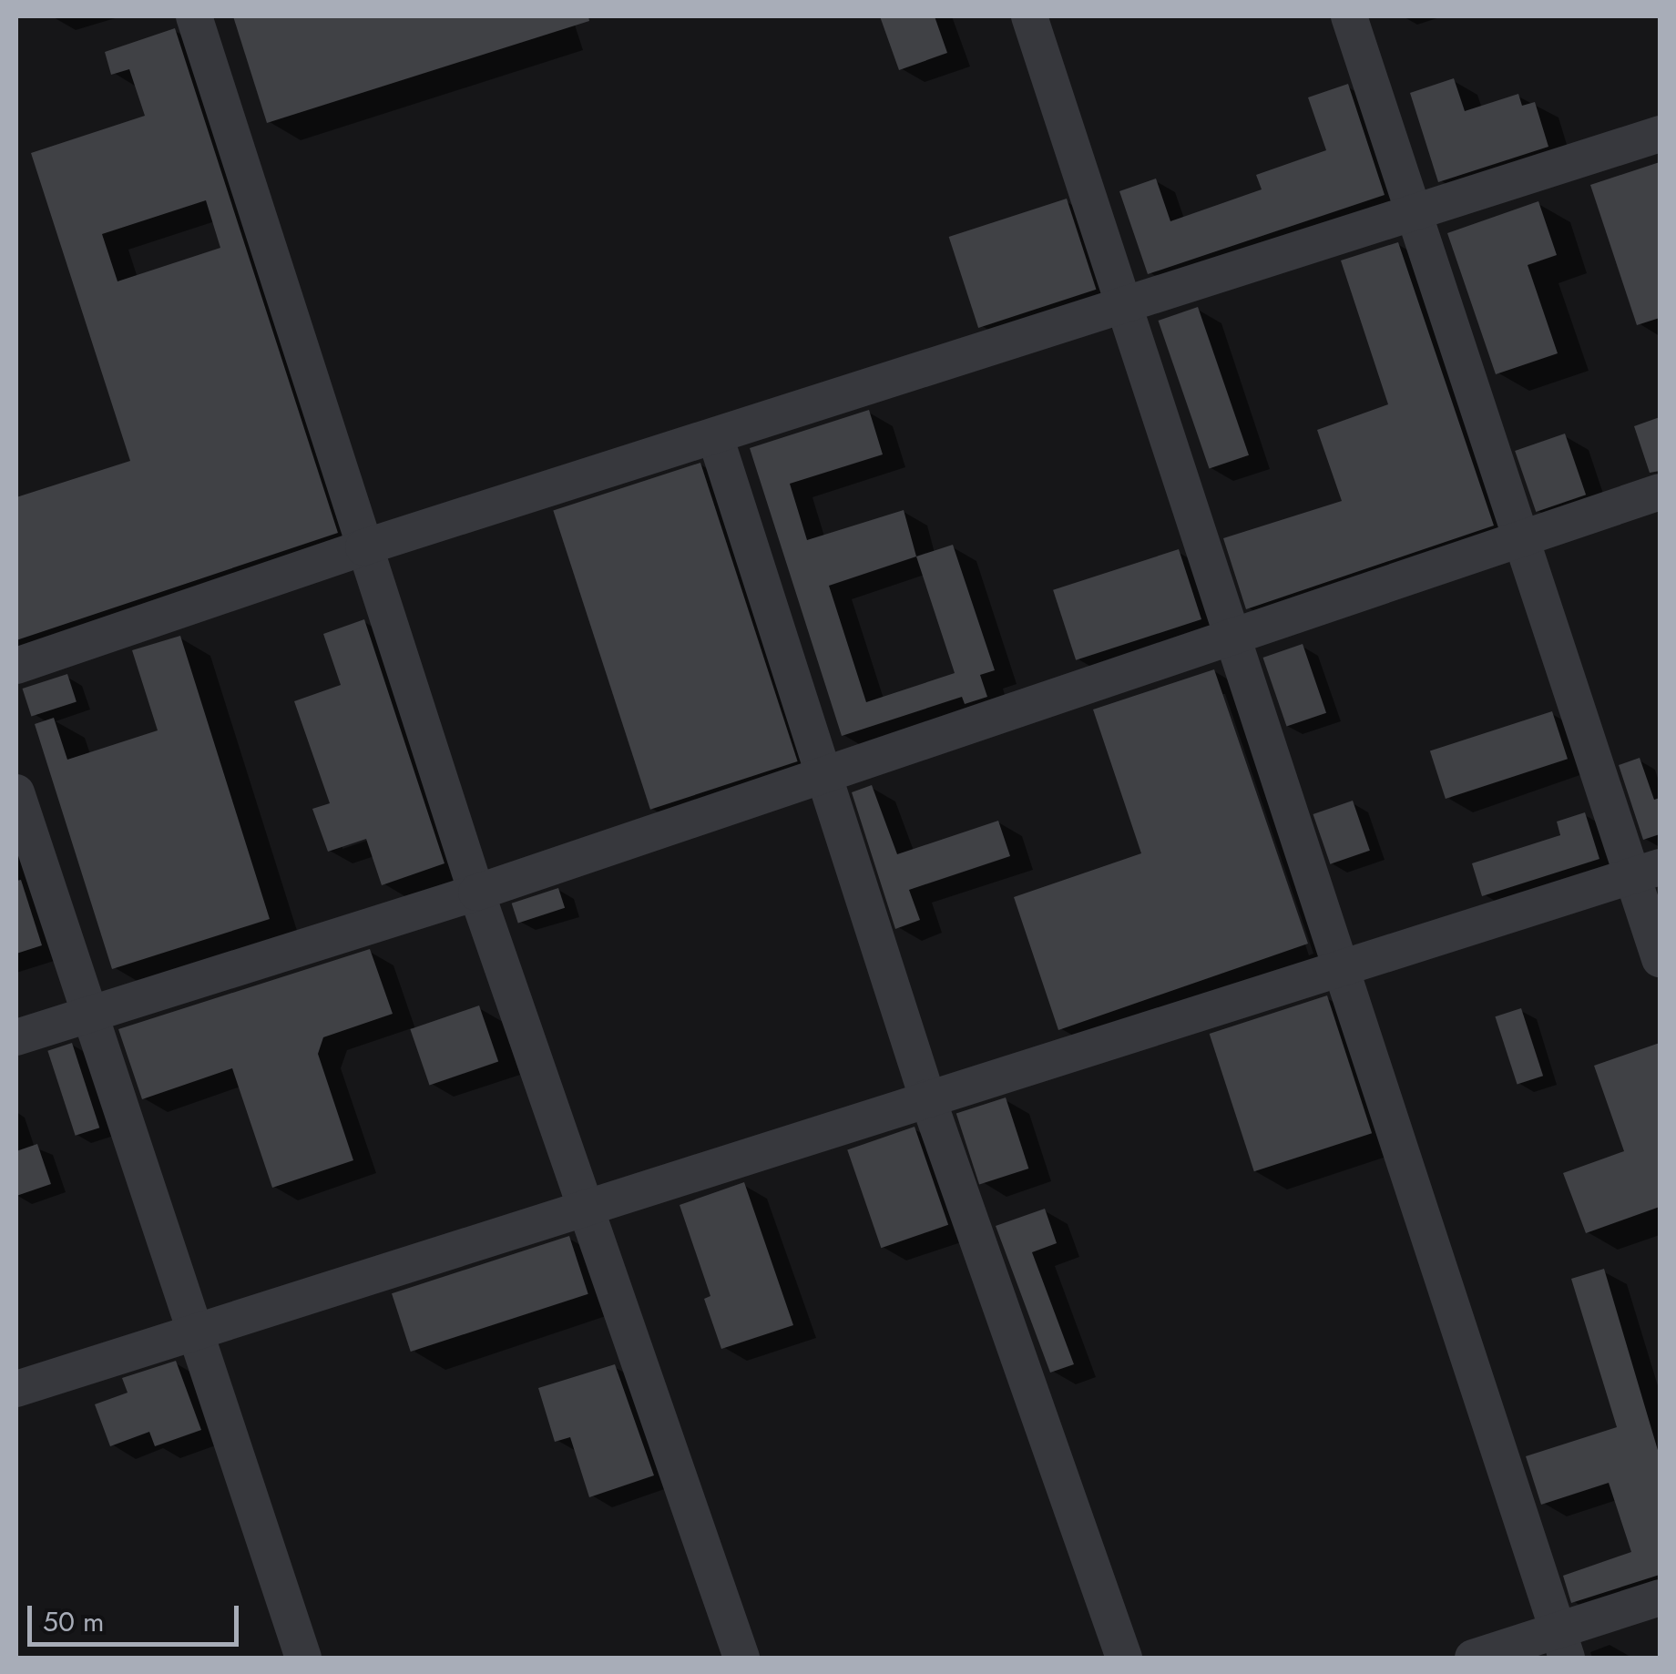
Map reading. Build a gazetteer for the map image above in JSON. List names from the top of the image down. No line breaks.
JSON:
{"scale_bar":"50 m"}
